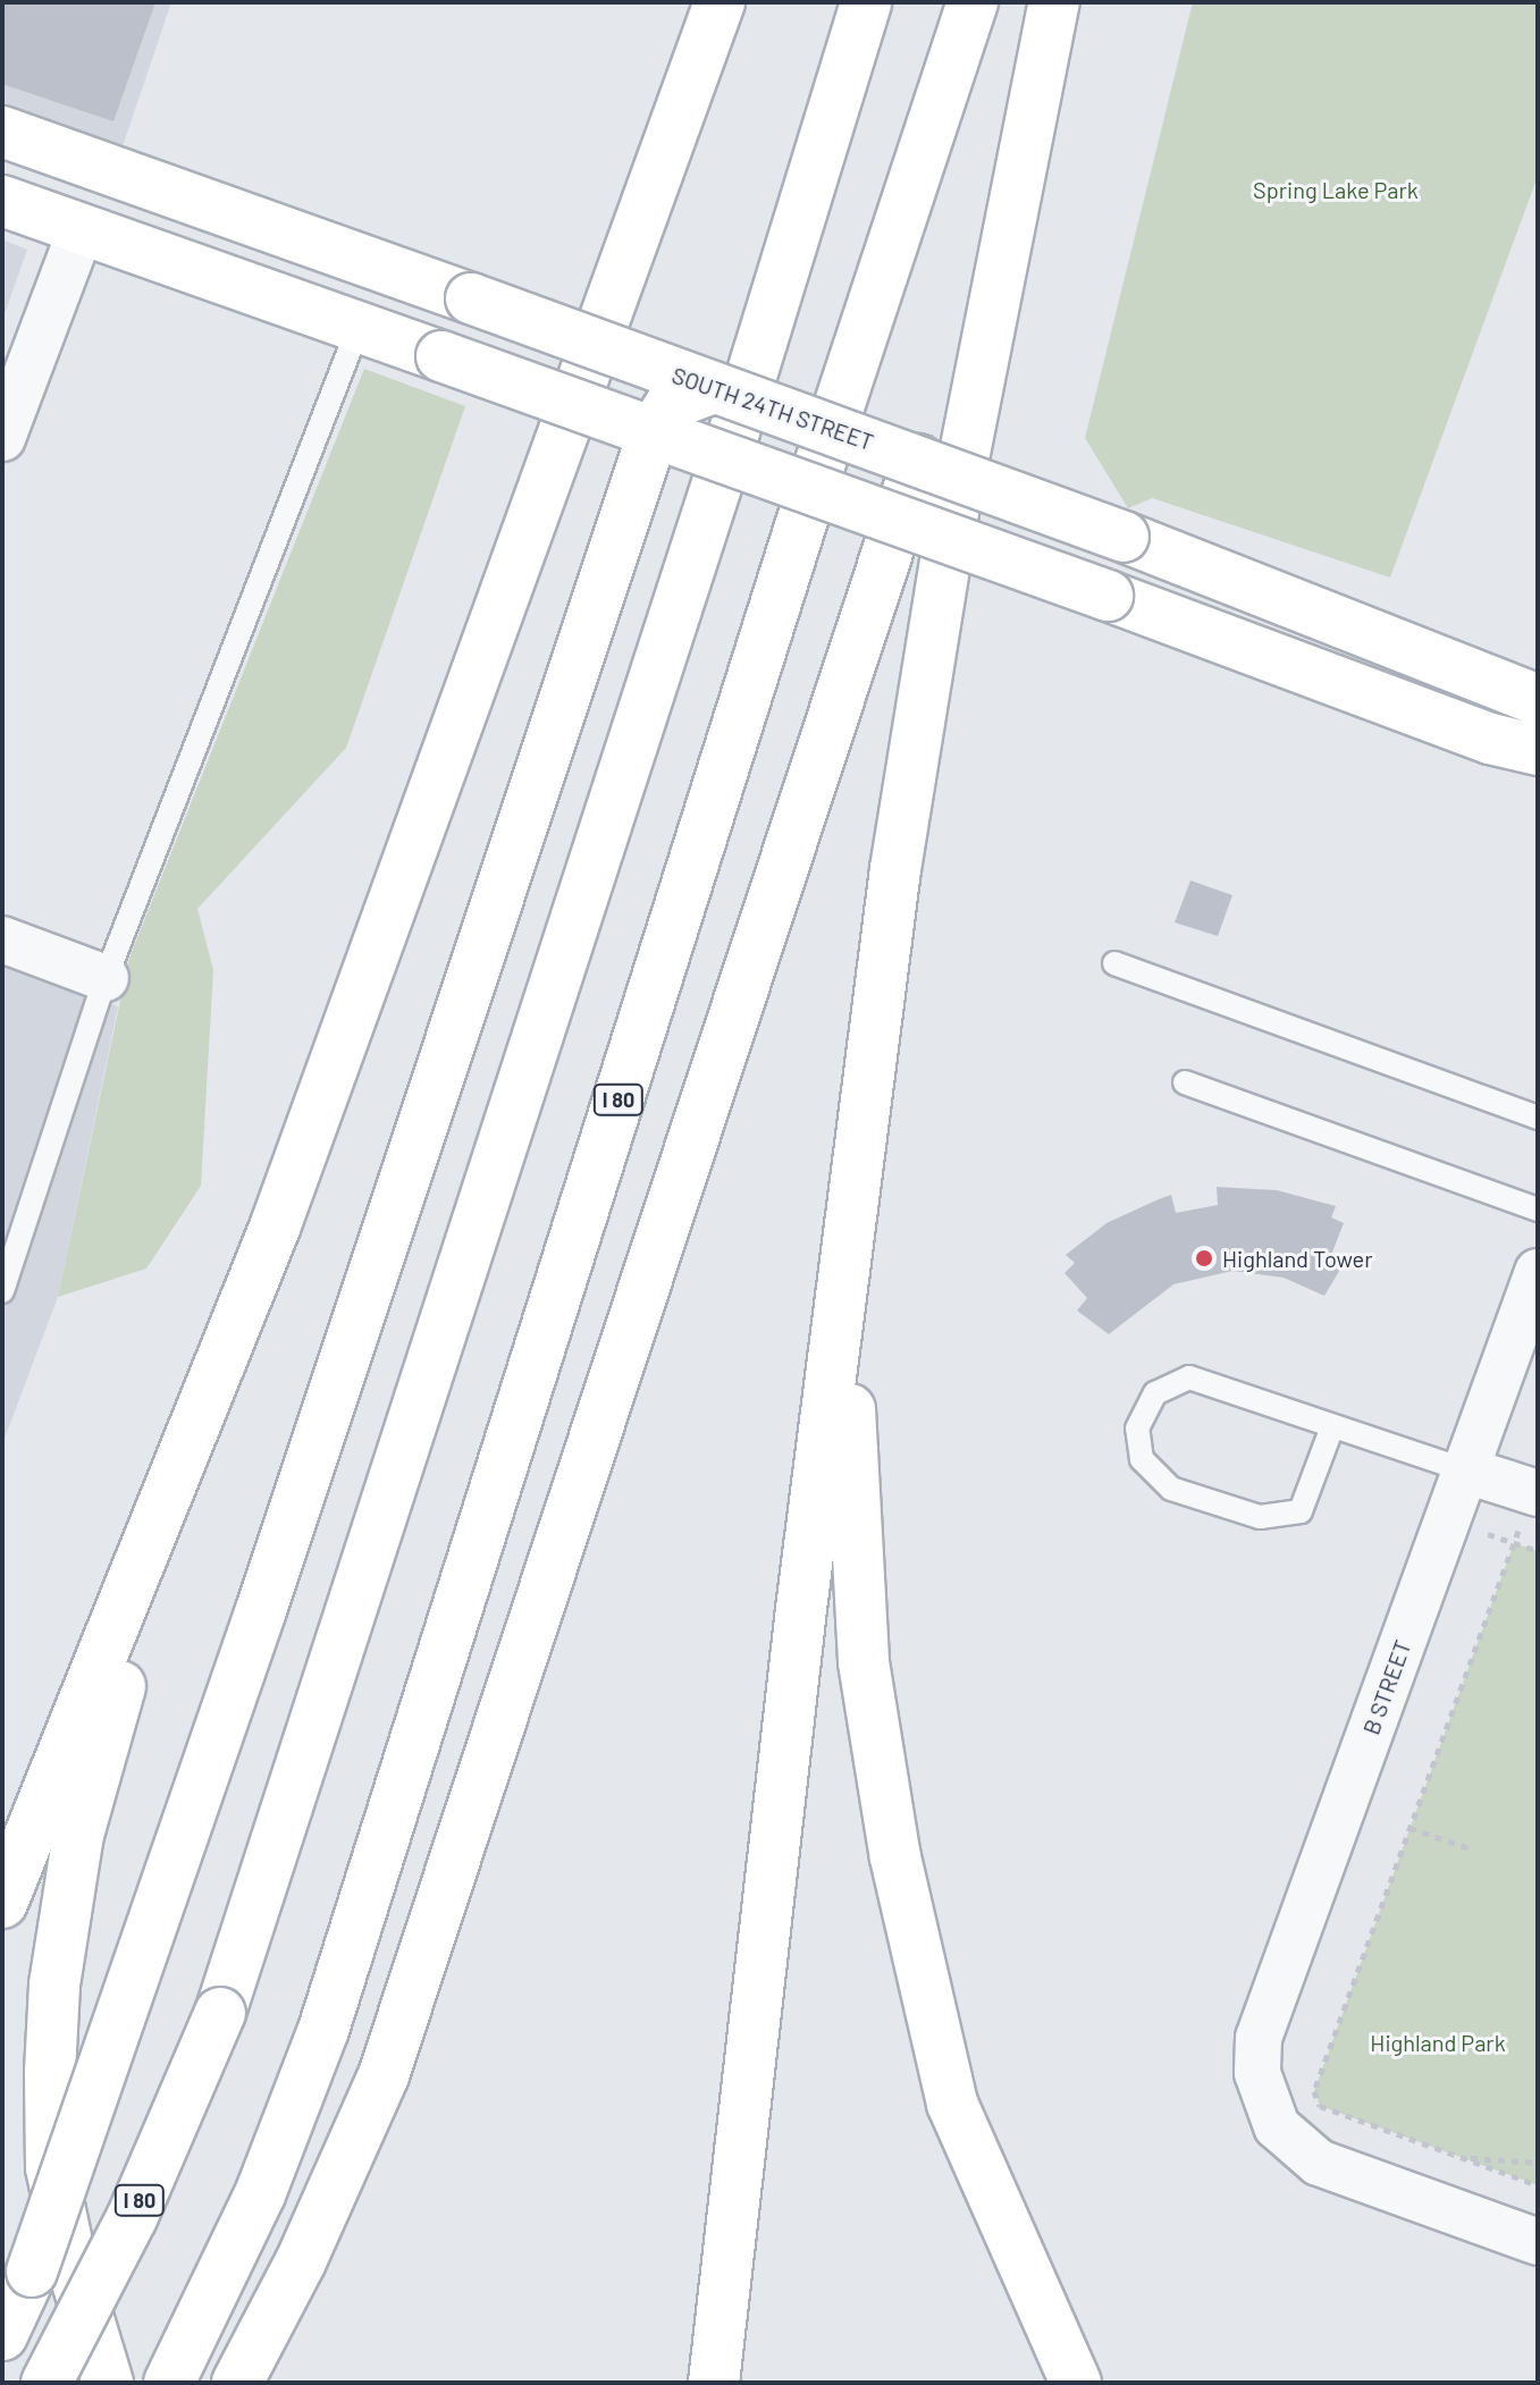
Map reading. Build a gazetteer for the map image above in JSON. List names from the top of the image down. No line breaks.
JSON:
{"streets":{"main road":["SOUTH 24TH STREET","I 80"],"street":["B STREET"]},"parks":["Spring Lake Park","Highland Park"],"places":["Highland Tower"]}
